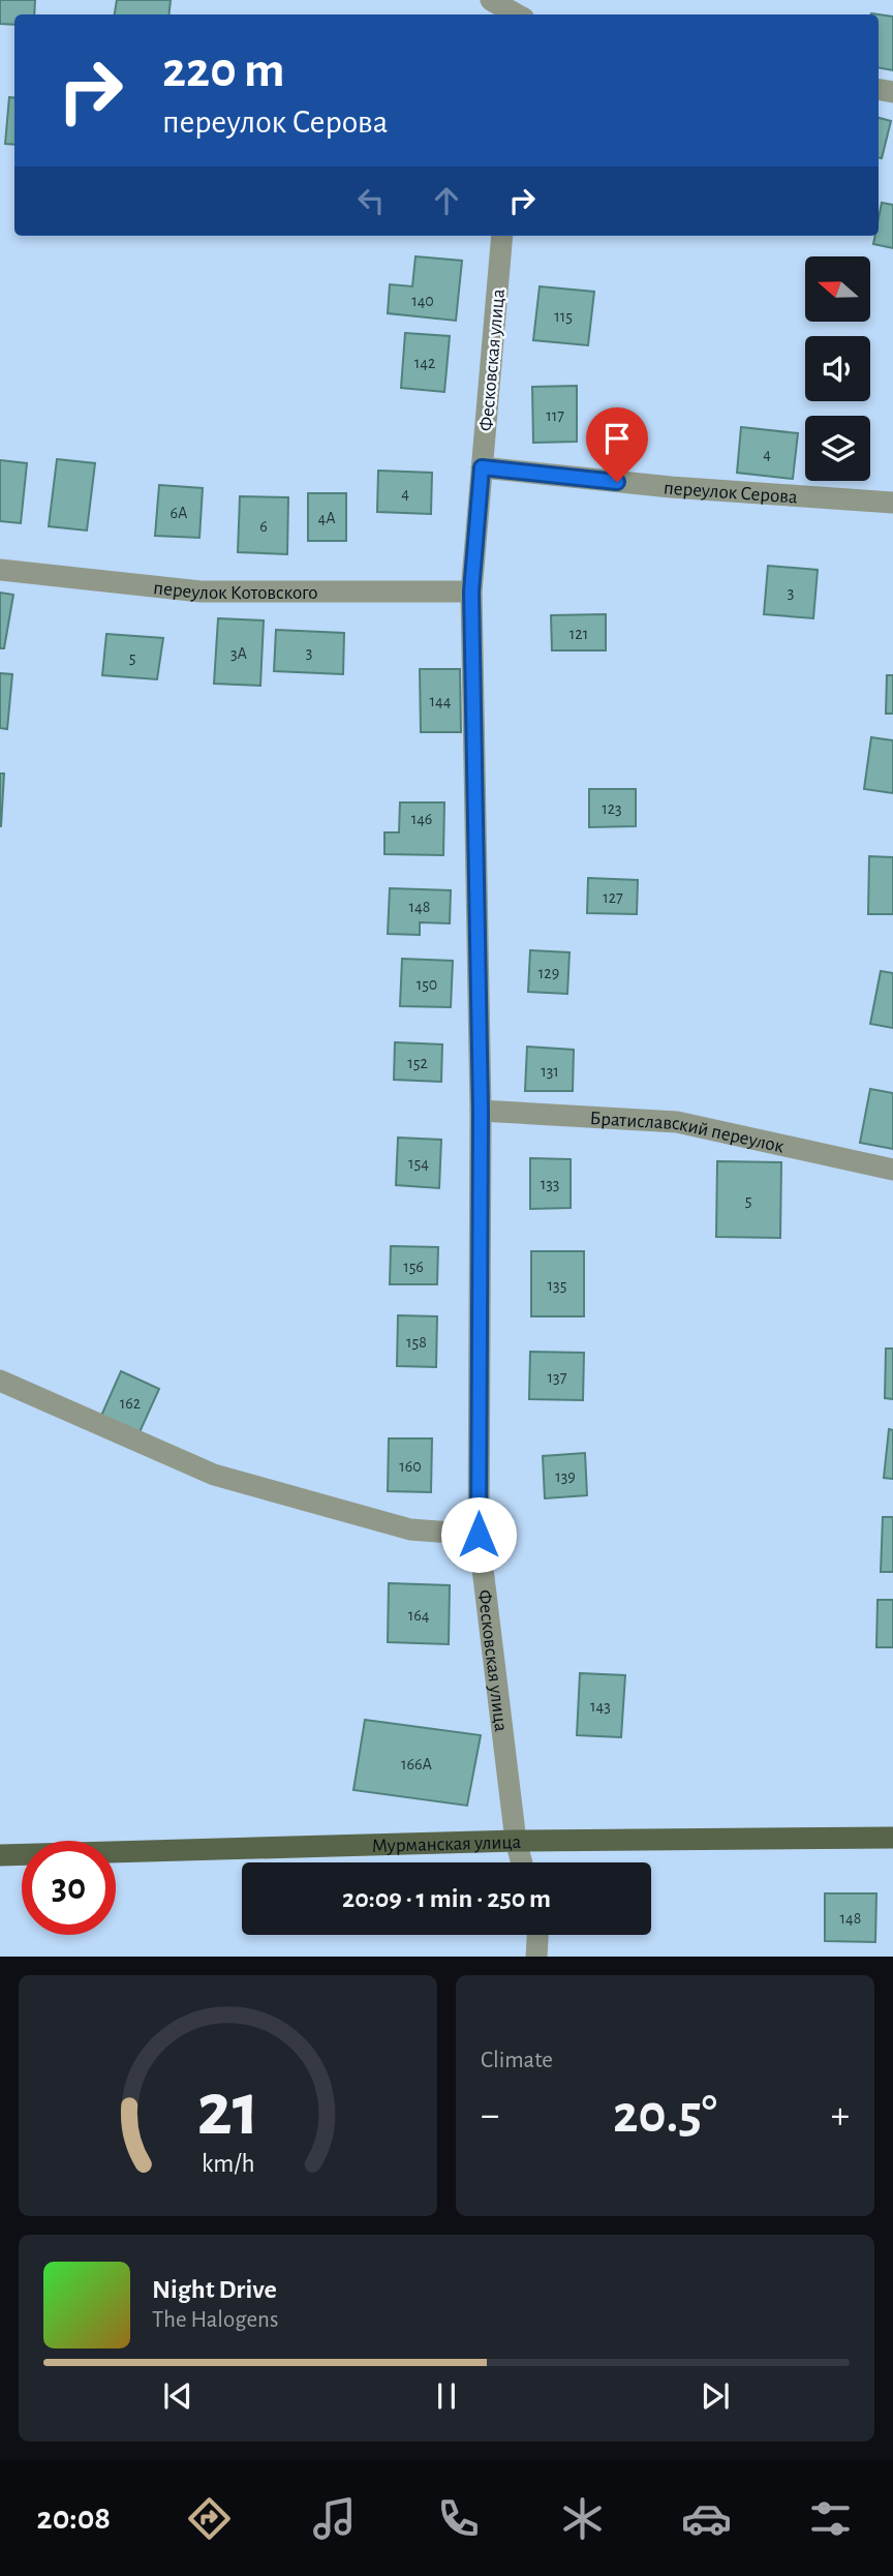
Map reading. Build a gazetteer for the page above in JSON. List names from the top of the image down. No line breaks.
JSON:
{"streets":{"main road":["Мурманская улица"],"street":["Фесковская улица","переулок Серова","переулок Котовского","Братиславский переулок"]},"crossings":[["Фесковская улица","переулок Серова"],["Фесковская улица","переулок Котовского"],["Фесковская улица","Братиславский переулок"],["Фесковская улица","Мурманская улица"]],"house_numbers":["140","115","142","117","4","4","6А","4А","6","3","121","3","3А","5","144","123","146","127","148","129","150","152","131","154","133","5","156","135","158","137","162","160","139","164","143","166А","148"],"north":"left","page":{"turn":["220 m","переулок Серова"],"limit":"30","trip":"20:09 · 1 min · 250 m","tile":"Climate","heat":["−","20.5°","+"],"song":["Night Drive","The Halogens"],"tabs":"20:08","gauge":["21","km/h"]}}
